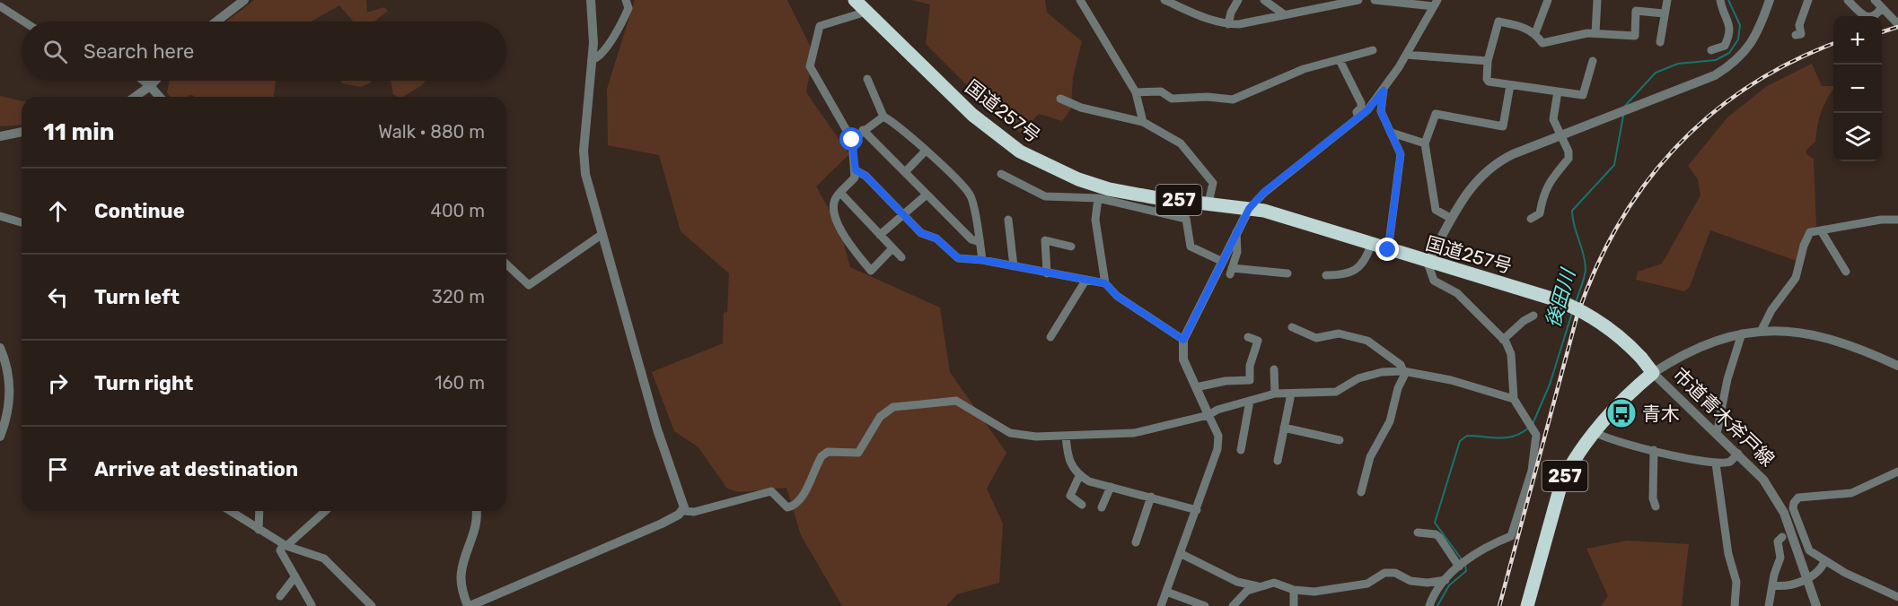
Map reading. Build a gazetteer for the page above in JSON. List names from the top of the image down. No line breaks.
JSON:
{"streets":{"highway":["国道257号","257"],"street":["市道青木斧戸線"]},"crossings":[["国道257号","257"],["国道257号","市道青木斧戸線"],["257","市道青木斧戸線"]],"water":["後田川"],"places":{"bus stop":["青木"]},"page":{"map_buttons":["+","−"],"search":"Search here","heading":["11 min","Walk · 880 m"],"list":[["Continue","400 m"],["Turn left","320 m"],["Turn right","160 m"],"Arrive at destination"]}}
